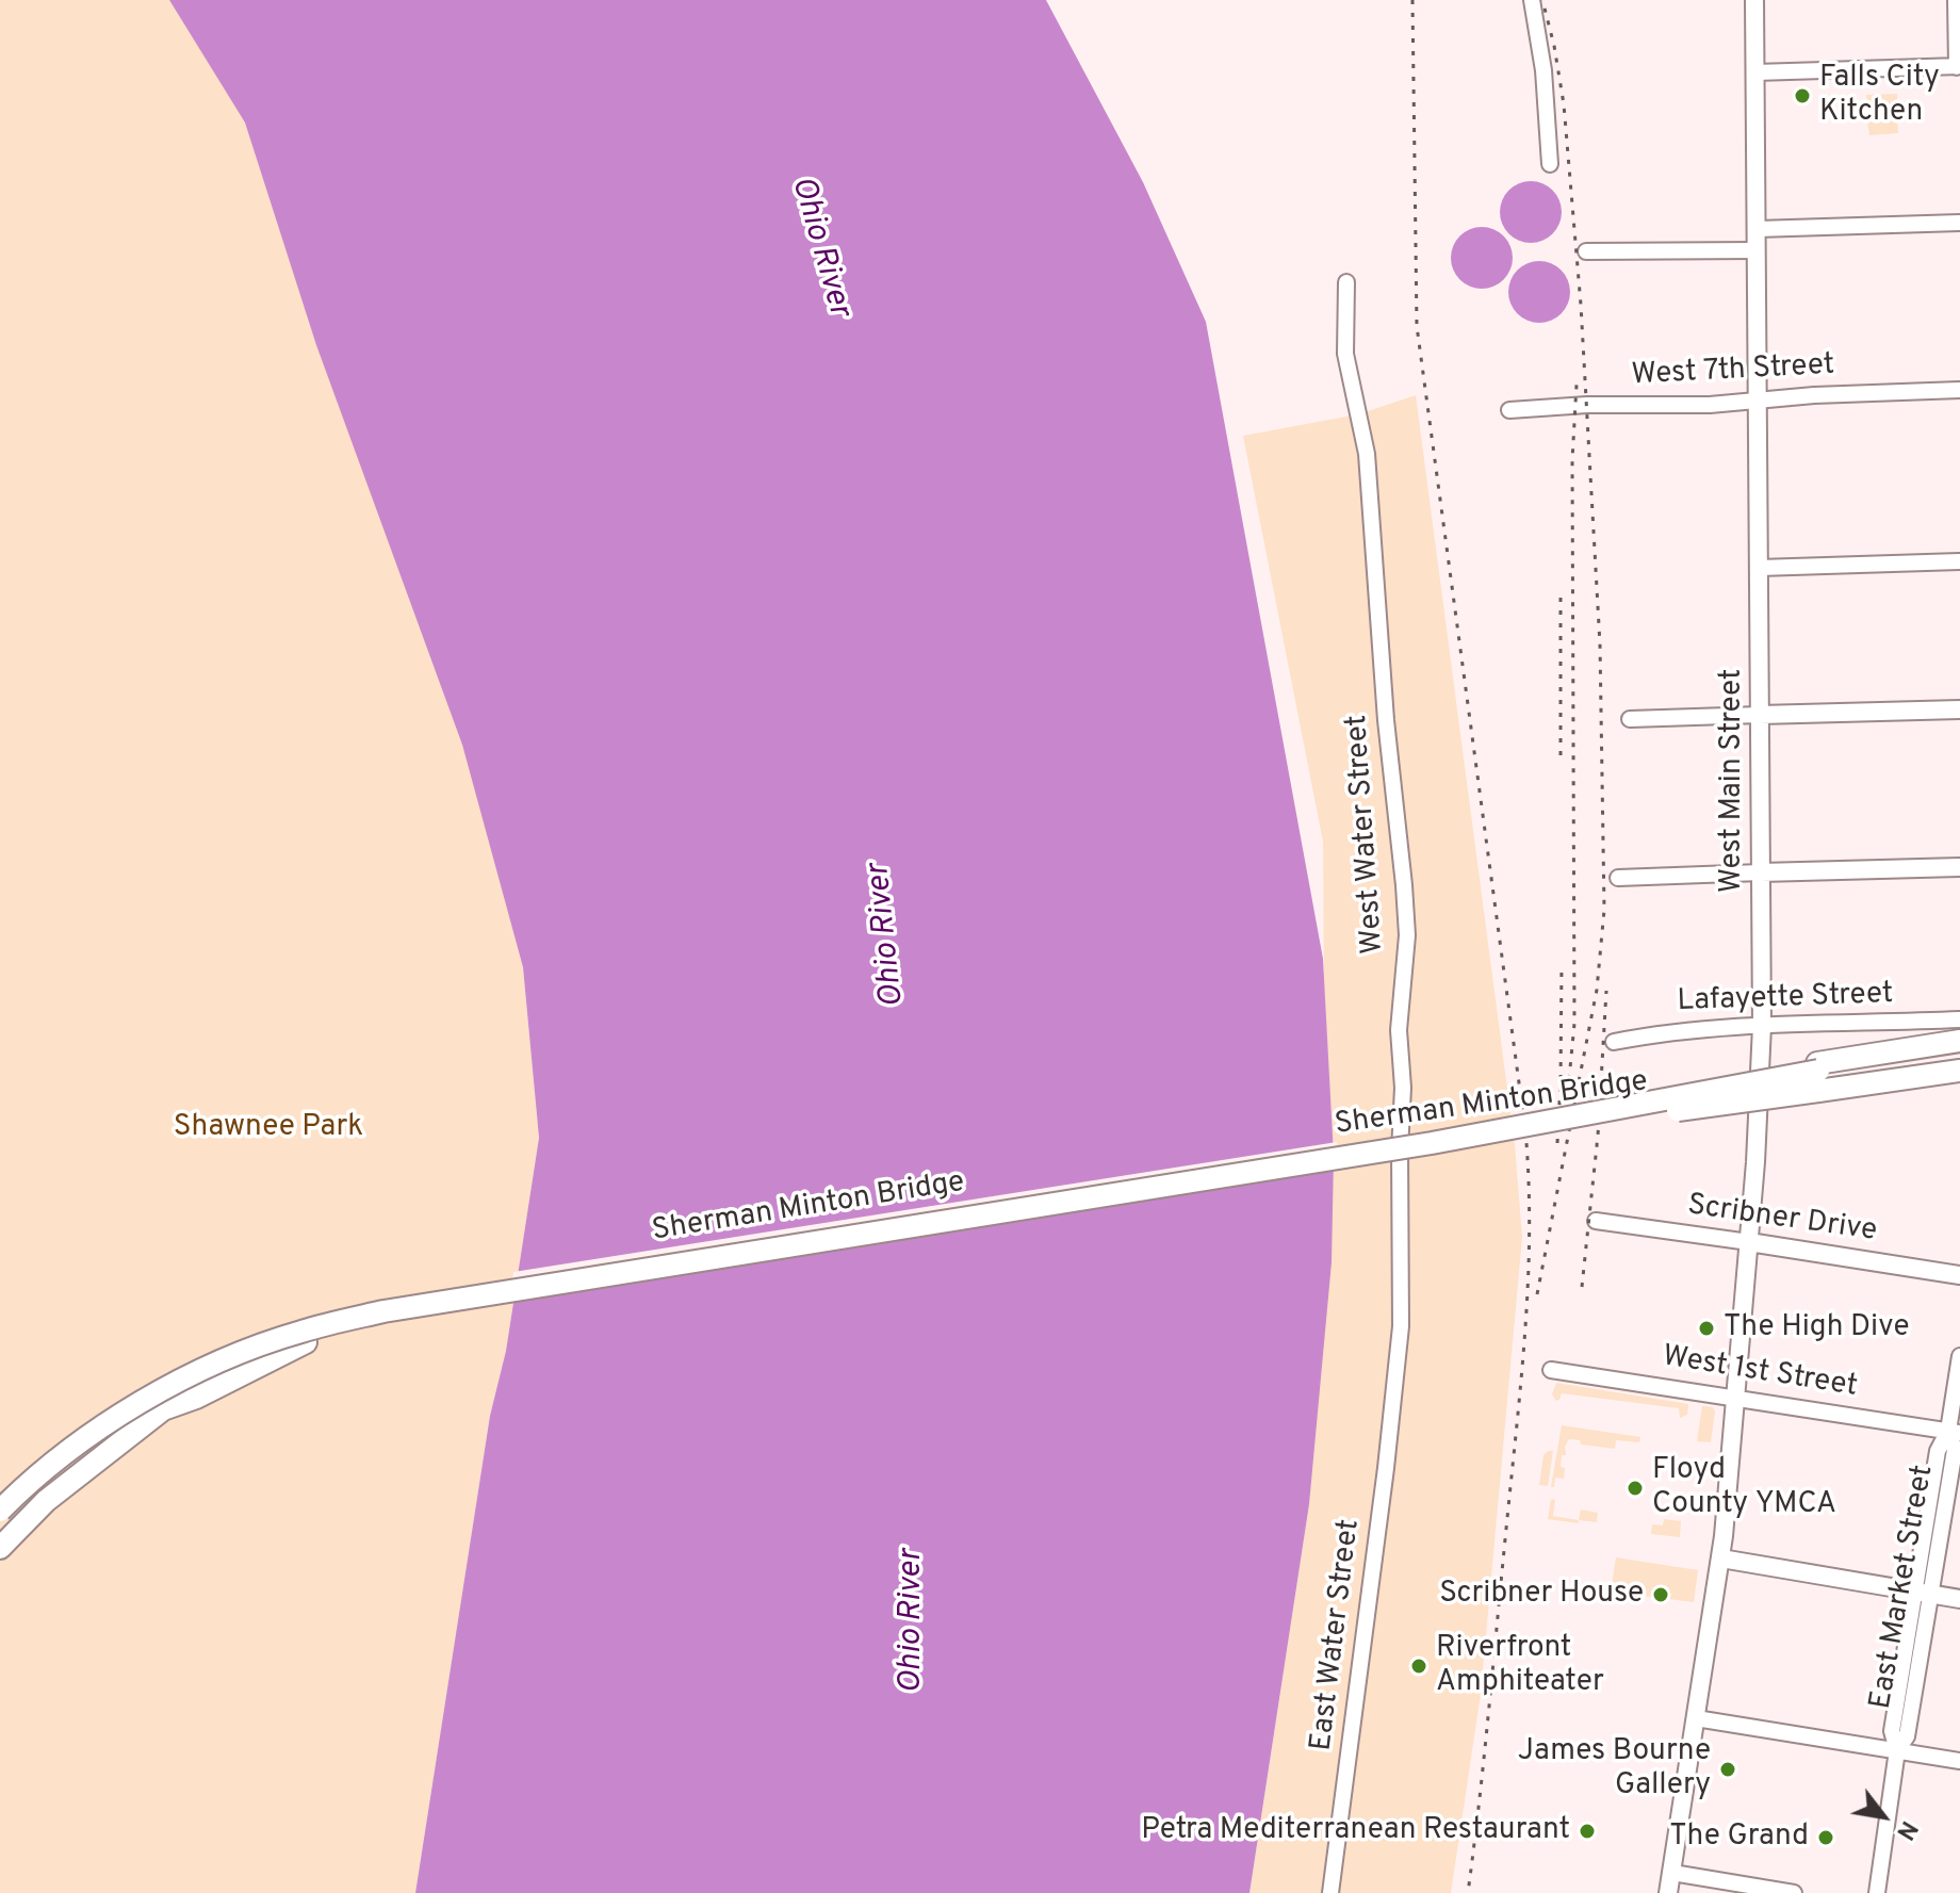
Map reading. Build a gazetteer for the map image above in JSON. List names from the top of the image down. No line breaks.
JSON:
{"streets":{"highway":["Sherman Minton Bridge"],"main road":["West Main Street","Scribner Drive"],"street":["West 7th Street","West Water Street","Lafayette Street","West 1st Street","East Market Street","East Water Street"]},"crossings":[["West 7th Street","West Main Street"],["West Main Street","Lafayette Street"],["West Main Street","Scribner Drive"],["West Main Street","West 1st Street"],["West Water Street","East Water Street"],["West 1st Street","East Market Street"]],"water":["Ohio River"],"parks":["Shawnee Park"],"places":["Falls City Kitchen","The High Dive","Floyd County YMCA","Scribner House","Riverfront Amphiteater","James Bourne Gallery","Petra Mediterranean Restaurant","The Grand"],"north":"bottom right"}
